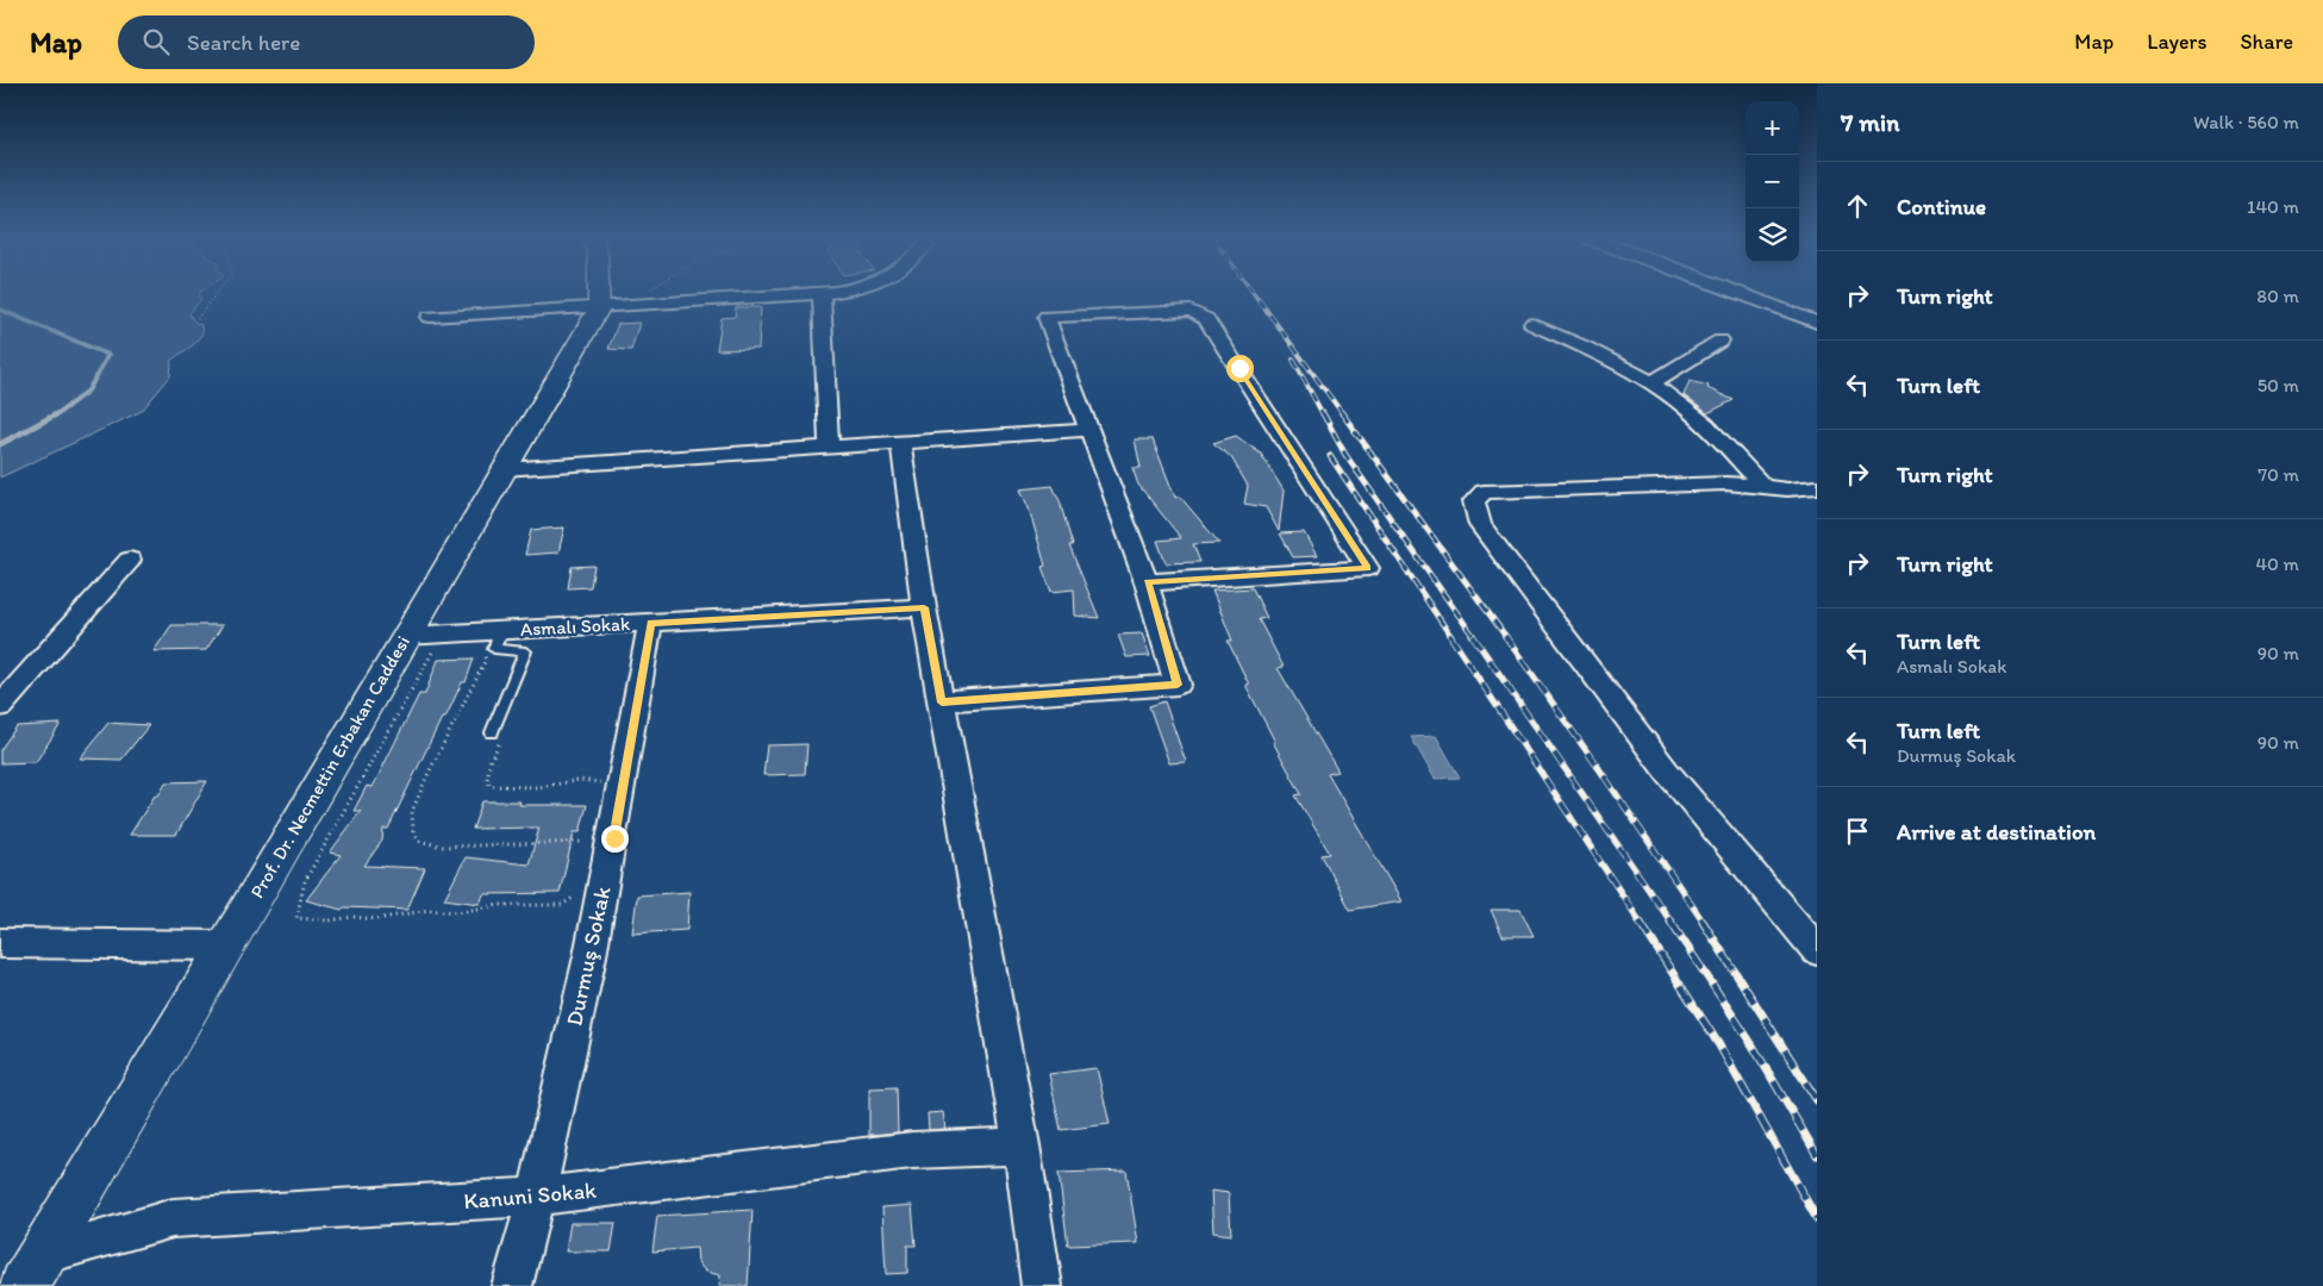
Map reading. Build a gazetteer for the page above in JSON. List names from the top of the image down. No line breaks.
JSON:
{"streets":{"street":["Asmalı Sokak","Prof. Dr. Necmettin Erbakan Caddesi","Durmuş Sokak","Kanuni Sokak"]},"crossings":[["Asmalı Sokak","Prof. Dr. Necmettin Erbakan Caddesi"],["Asmalı Sokak","Durmuş Sokak"],["Prof. Dr. Necmettin Erbakan Caddesi","Kanuni Sokak"],["Durmuş Sokak","Kanuni Sokak"]],"page":{"header":"Map","search":"Search here","nav":["Map","Layers","Share"],"heading":["7 min","Walk · 560 m"],"map_buttons":["+","−"],"list":[["Continue","140 m"],["Turn right","80 m"],["Turn left","50 m"],["Turn right","70 m"],["Turn right","40 m"],["Turn left","Asmalı Sokak","90 m"],["Turn left","Durmuş Sokak","90 m"],"Arrive at destination"]}}
